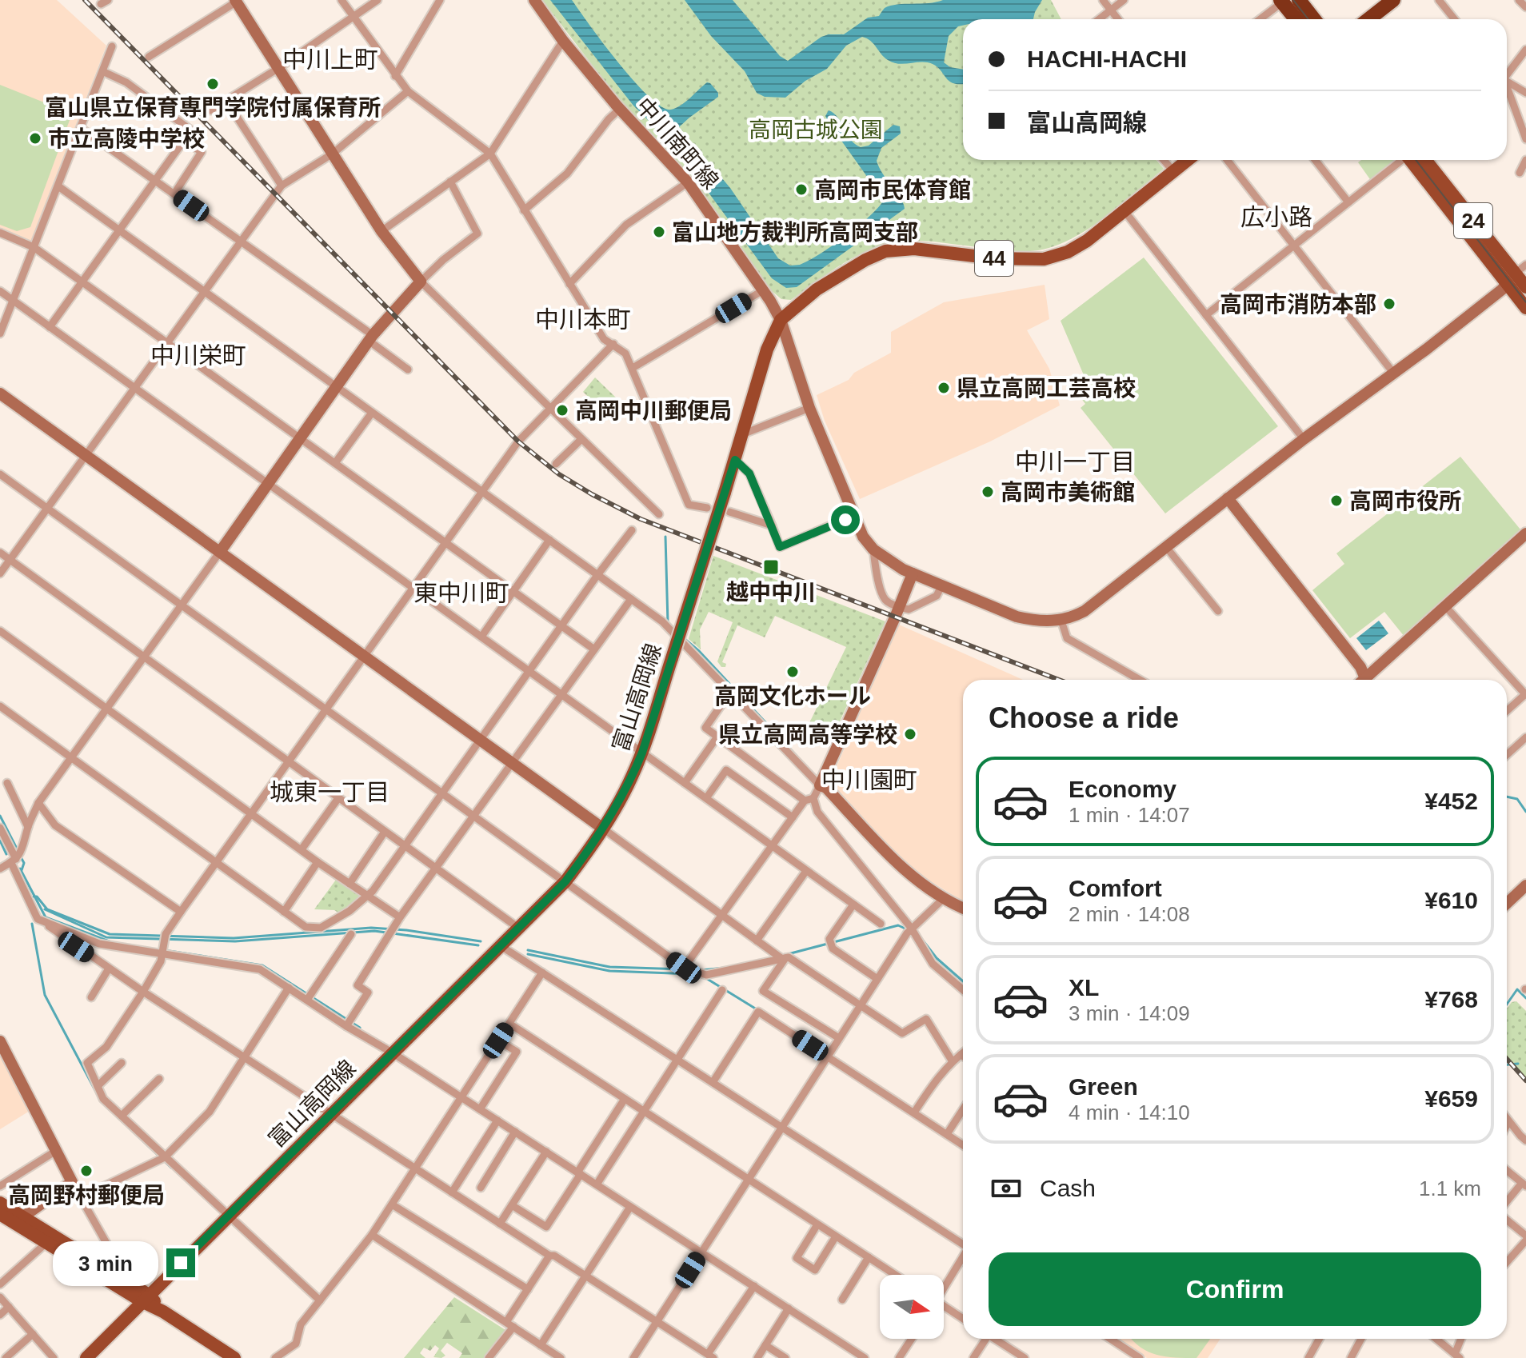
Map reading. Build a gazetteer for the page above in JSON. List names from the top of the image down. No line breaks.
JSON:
{"streets":{"main road":["24","44","富山高岡線"],"street":["中川南町線"]},"crossings":[["中川南町線","富山高岡線"]],"districts":["中川上町","広小路","中川本町","中川栄町","中川一丁目","東中川町","中川園町","城東一丁目"],"parks":["高岡古城公園"],"places":{"other":["富山県立保育専門学院付属保育所","市立高陵中学校","高岡市民体育館","富山地方裁判所高岡支部","高岡市消防本部","県立高岡工芸高校","高岡中川郵便局","高岡市美術館","高岡市役所","高岡文化ホール","県立高岡高等学校","高岡野村郵便局"],"transit":["越中中川"]},"north":"right","page":{"banner":["HACHI-HACHI","富山高岡線"],"heading":"Choose a ride","list":[{"name":"Economy","note":"1 min · 14:07","value":"¥452"},{"name":"Comfort","note":"2 min · 14:08","value":"¥610"},{"name":"XL","note":"3 min · 14:09","value":"¥768"},{"name":"Green","note":"4 min · 14:10","value":"¥659"}],"pay":["Cash","1.1 km"],"buttons":"Confirm","bubble":"3 min"}}
